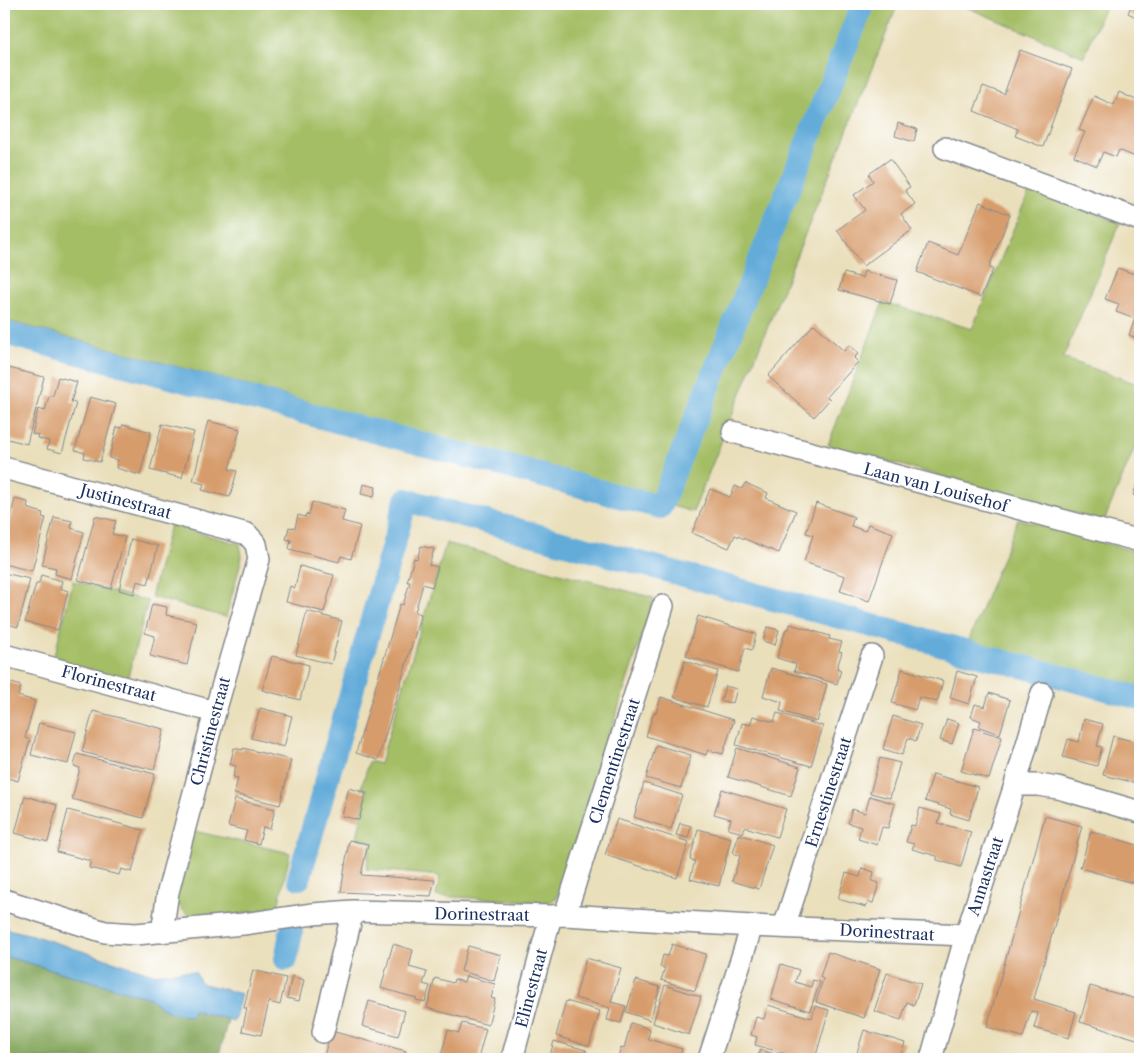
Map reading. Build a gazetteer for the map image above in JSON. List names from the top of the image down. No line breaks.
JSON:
{"streets":{"street":["Laan van Louisehof","Justinestraat","Florinestraat","Christinestraat","Clementinestraat","Ernestinestraat","Annastraat","Dorinestraat","Elinestraat"]},"crossings":[["Justinestraat","Christinestraat"],["Florinestraat","Christinestraat"],["Christinestraat","Dorinestraat"],["Clementinestraat","Dorinestraat"],["Clementinestraat","Elinestraat"],["Ernestinestraat","Dorinestraat"],["Annastraat","Dorinestraat"],["Dorinestraat","Elinestraat"]]}
